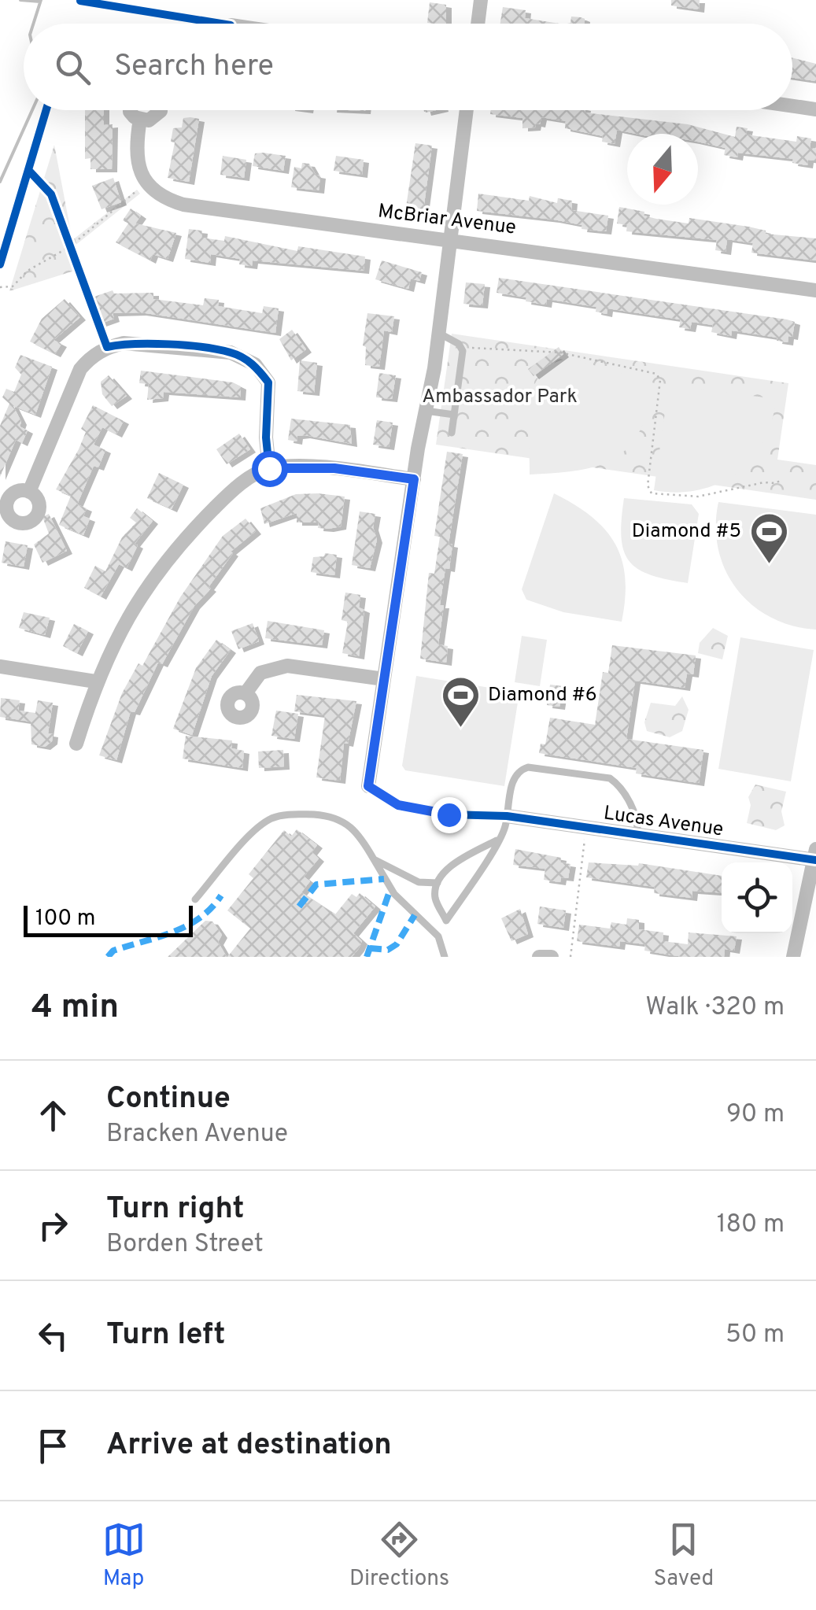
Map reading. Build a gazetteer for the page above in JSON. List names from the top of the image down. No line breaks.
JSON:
{"streets":{"street":["McBriar Avenue","Lucas Avenue"]},"parks":["Ambassador Park"],"places":{"sports":["Diamond #5","Diamond #6"]},"scale_bar":"100 m","north":"bottom","page":{"search":"Search here","scale":"100 m","heading":["4 min","Walk · 320 m"],"list":[["Continue","Bracken Avenue","90 m"],["Turn right","Borden Street","180 m"],["Turn left","50 m"],"Arrive at destination"],"nav":["Map","Directions","Saved"]}}
